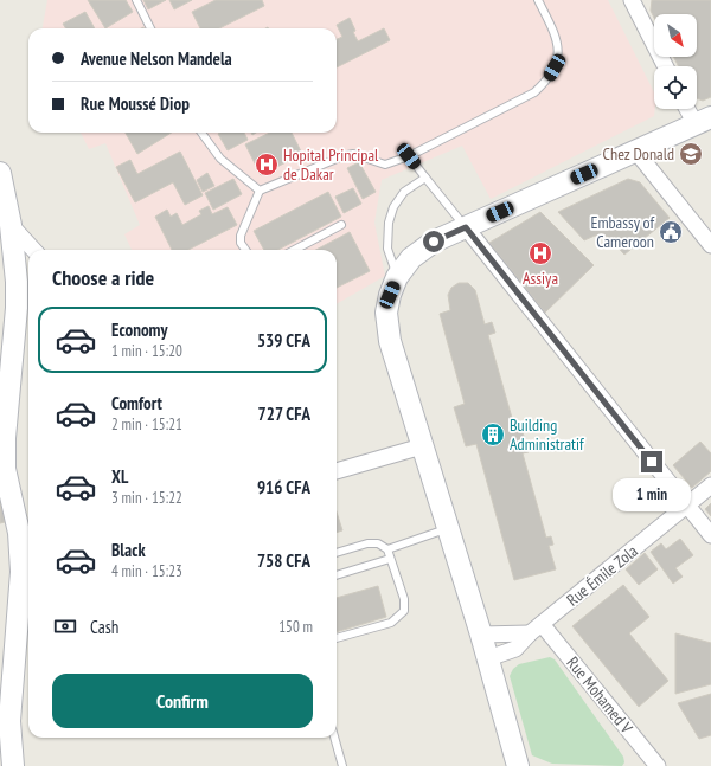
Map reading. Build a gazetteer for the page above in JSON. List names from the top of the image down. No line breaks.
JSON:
{"streets":{"street":["Rue Émile Zola","Rue Mohamed V"]},"crossings":[["Rue Émile Zola","Rue Mohamed V"]],"places":{"school or university":["Chez Donald"],"hospital":["Hopital Principal de Dakar","Assiya"],"public building":["Embassy of Cameroon"],"building":["Building Administratif"]},"north":"bottom right","page":{"banner":["Avenue Nelson Mandela","Rue Moussé Diop"],"heading":"Choose a ride","list":[{"name":"Economy","note":"1 min · 15:20","value":"539 CFA"},{"name":"Comfort","note":"2 min · 15:21","value":"727 CFA"},{"name":"XL","note":"3 min · 15:22","value":"916 CFA"},{"name":"Black","note":"4 min · 15:23","value":"758 CFA"}],"bubble":"1 min","pay":["Cash","150 m"],"buttons":"Confirm"}}
